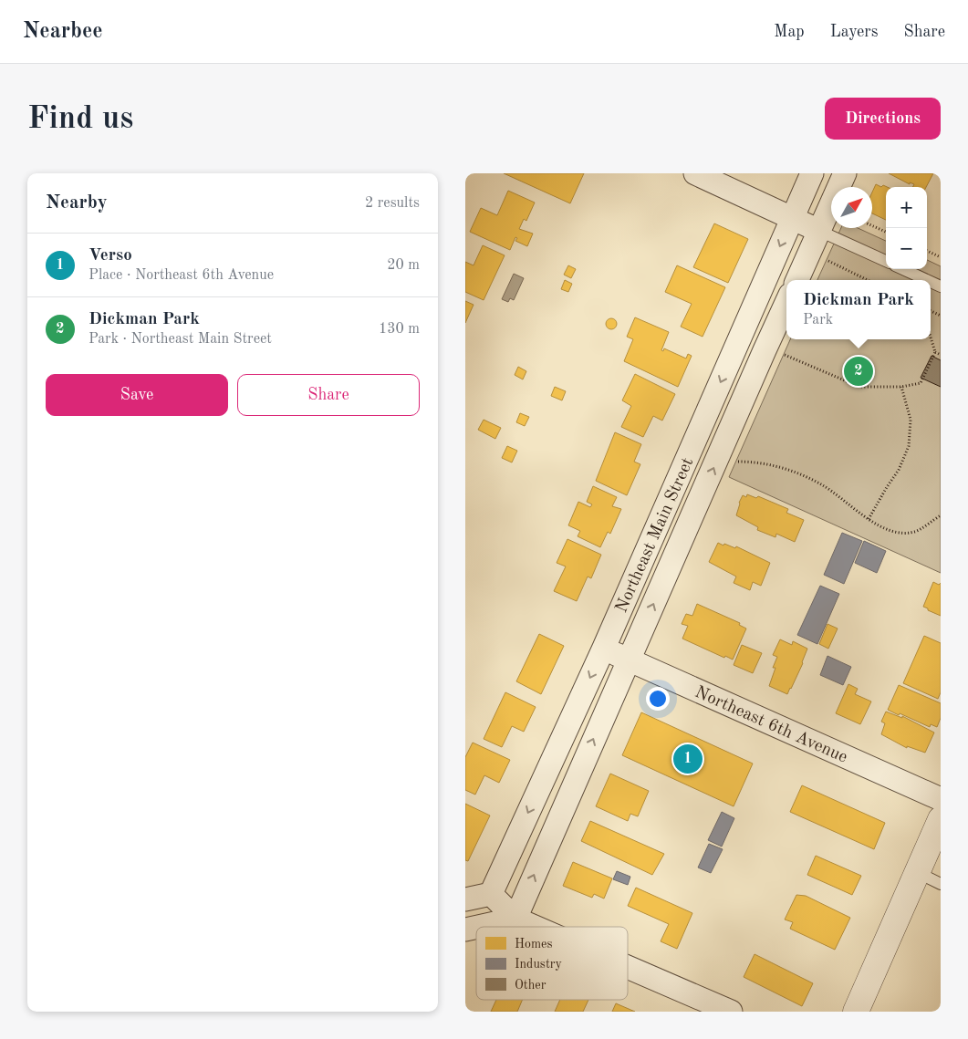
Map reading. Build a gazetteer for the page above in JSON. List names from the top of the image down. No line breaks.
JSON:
{"streets":{"street":["Northeast Main Street","Northeast 6th Avenue"]},"crossings":[["Northeast Main Street","Northeast 6th Avenue"]],"legend":["Homes","Industry","Other"],"north":"top right","page":{"header":"Nearbee","nav":["Map","Layers","Share"],"buttons":["Directions",["Save","Share"]],"title":"Find us","heading":["Nearby","2 results"],"map_buttons":["+","−"],"list":[{"mark":"1","name":"Verso","note":"Place · Northeast 6th Avenue","value":"20 m"},{"mark":"2","name":"Dickman Park","note":"Park · Northeast Main Street","value":"130 m"}],"popup":["Dickman Park","Park"],"pins":["2","1"]}}
